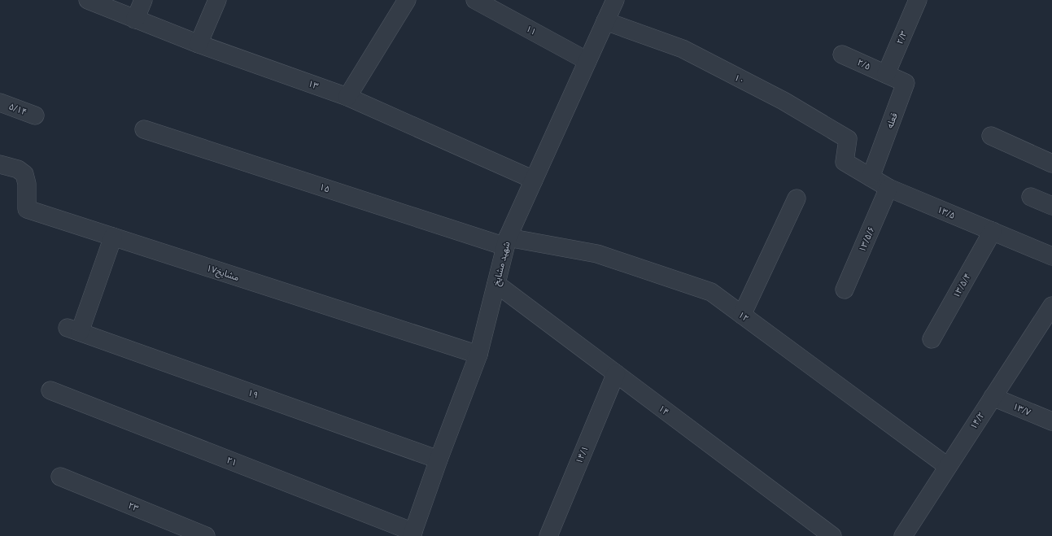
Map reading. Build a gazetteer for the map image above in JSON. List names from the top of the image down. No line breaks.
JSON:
{"streets":{"street":["۱۱","۲/۳","۲/۵","۱۰","۱۳","۵/۱۴","قعله","۱۵","۱۳/۵","۱۳/۵/۶","شهید مشایخ","۱۷مشایخ","۱۳/۵/۴","۱۲","۱۹","۱۳/۷","۱۴","۱۴/۲","۱۴/۱","۲۱","۲۳"]},"crossings":[["۱۱","شهید مشایخ"],["۲/۳","۲/۵"],["۲/۳","قعله"],["۲/۵","قعله"],["۱۰","۱۳/۵"],["۱۰","شهید مشایخ"],["۱۳","شهید مشایخ"],["قعله","۱۳/۵"],["۱۵","شهید مشایخ"],["۱۵","۱۲"],["۱۳/۵","۱۳/۵/۶"],["۱۳/۵","۱۳/۵/۴"],["شهید مشایخ","۱۷مشایخ"],["شهید مشایخ","۱۲"],["شهید مشایخ","۱۹"],["شهید مشایخ","۱۴"],["شهید مشایخ","۲۱"],["۱۷مشایخ","۱۹"],["۱۲","۱۴/۲"],["۱۳/۷","۱۴/۲"],["۱۴","۱۴/۱"]]}
